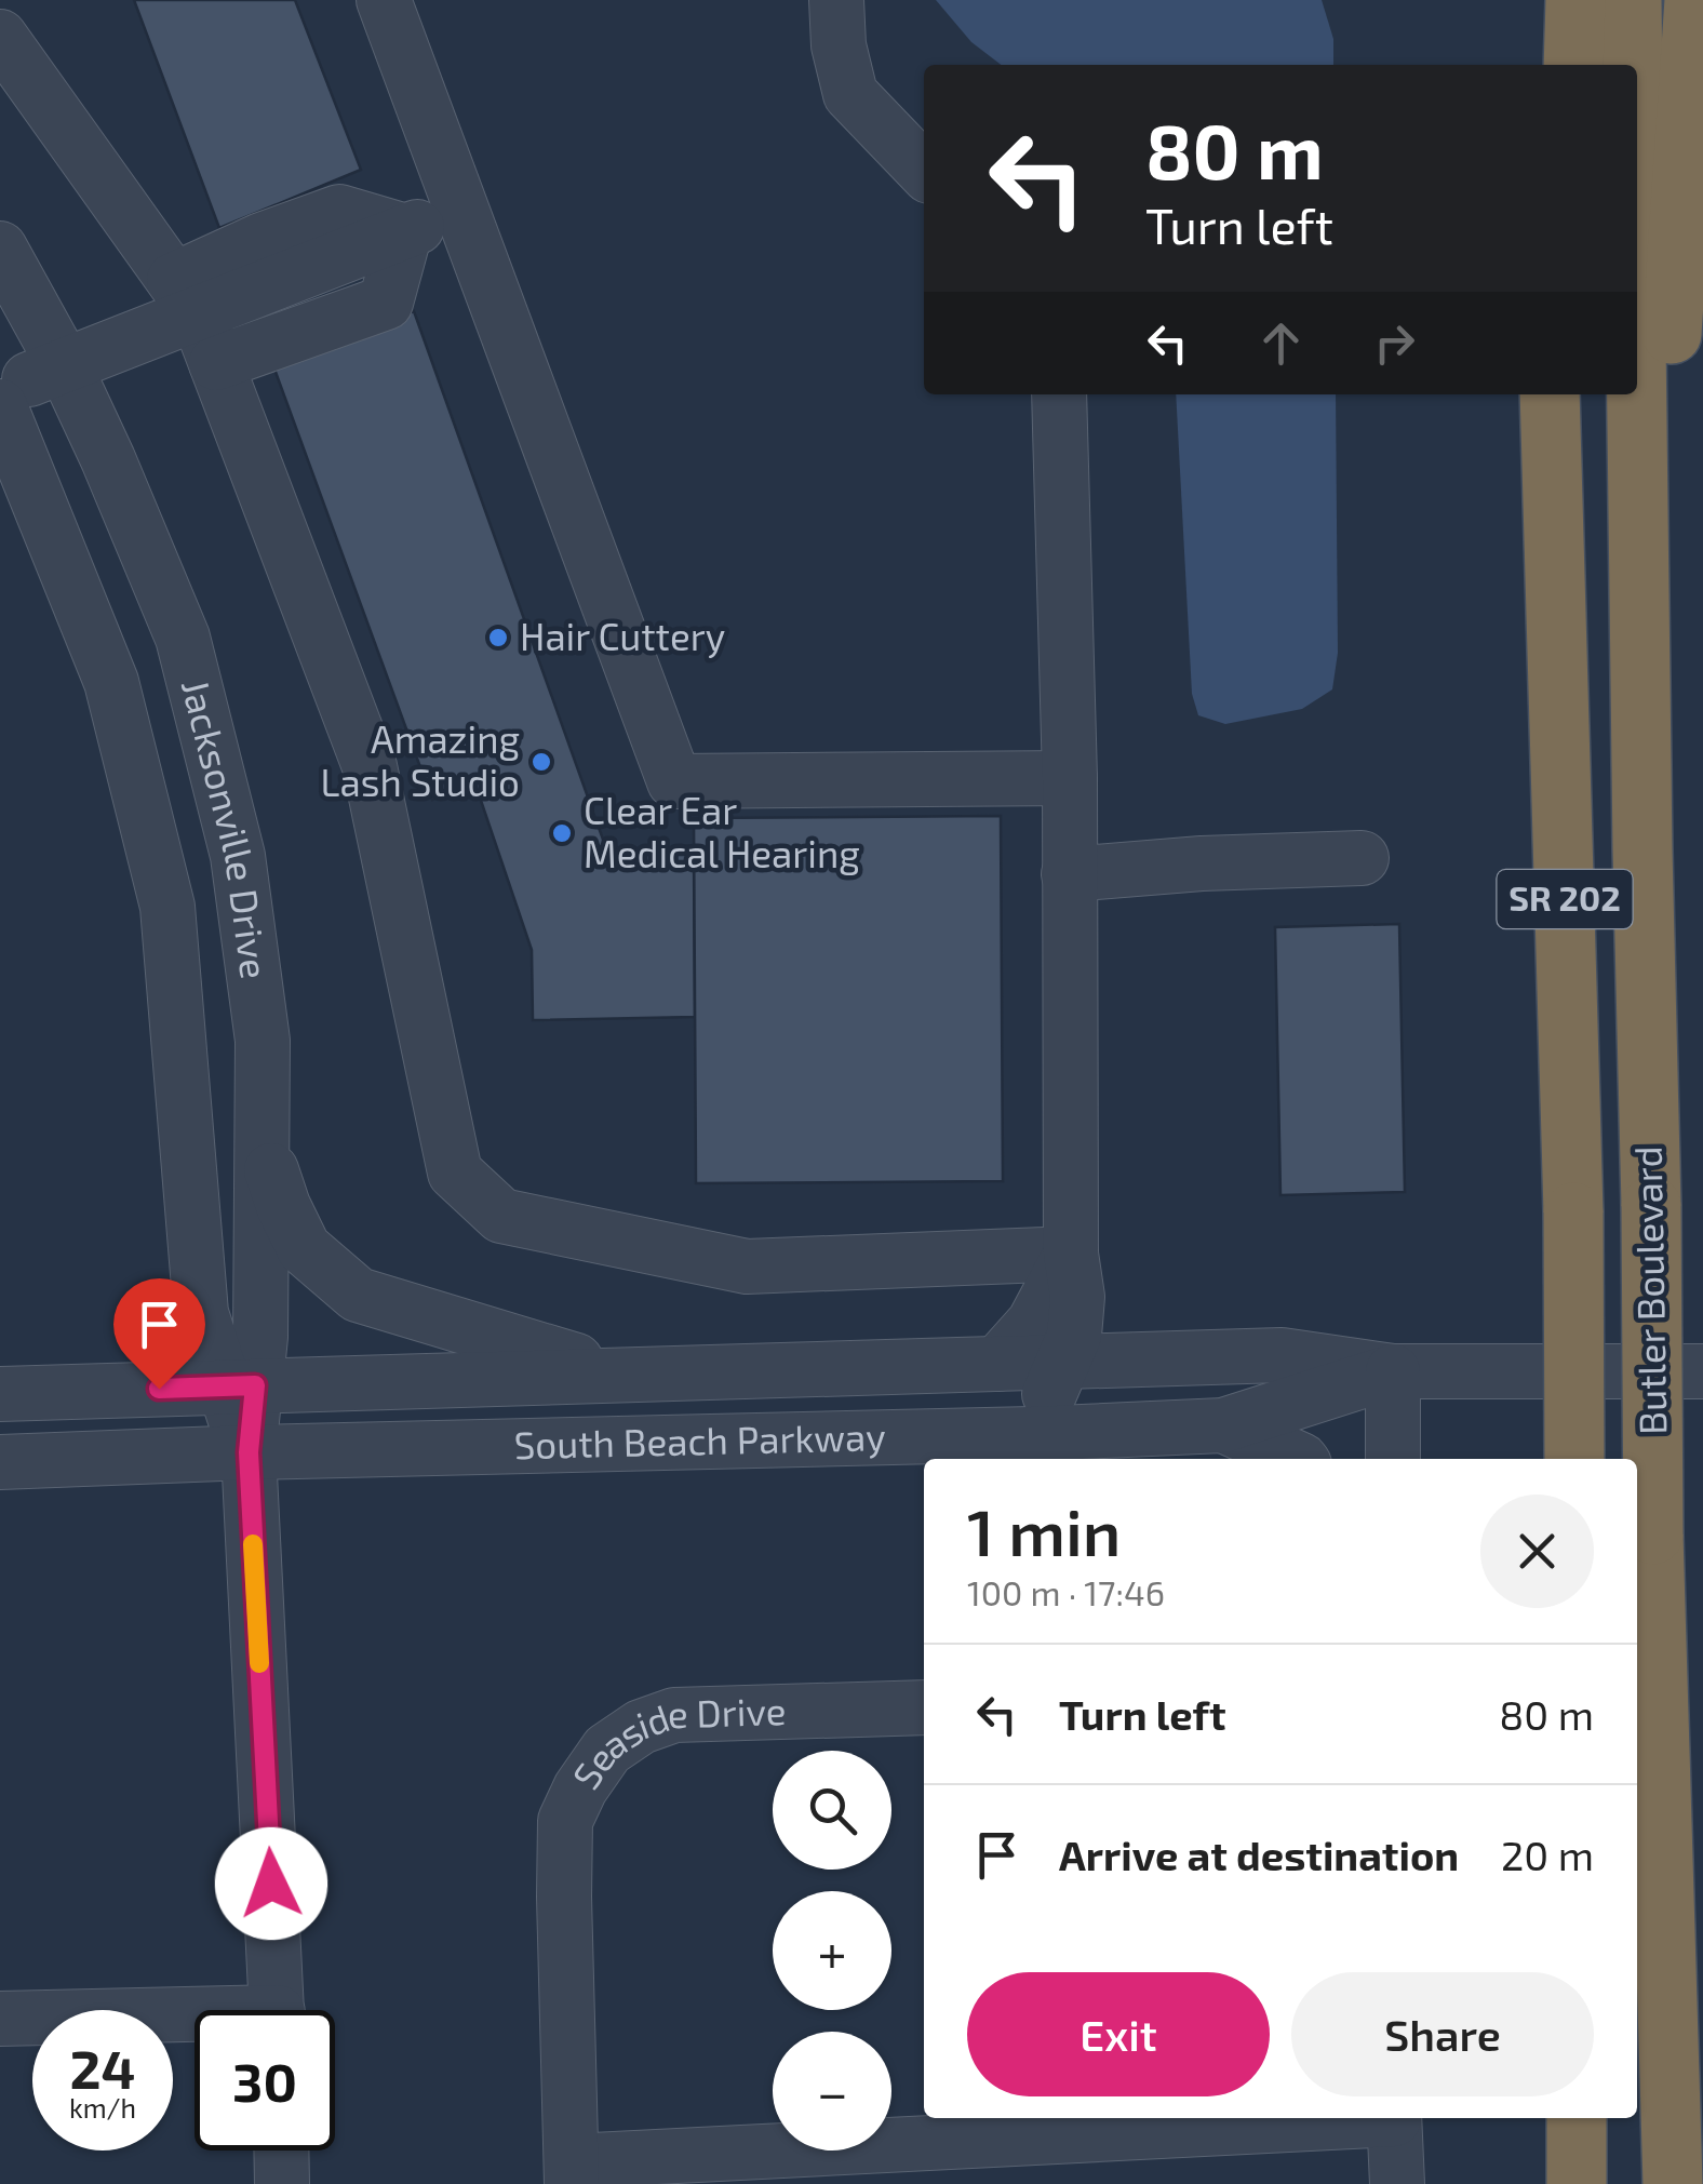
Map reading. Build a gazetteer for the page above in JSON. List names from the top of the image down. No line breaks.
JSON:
{"streets":{"highway":["SR 202","Butler Boulevard"],"street":["Jacksonville Drive","South Beach Parkway","Seaside Drive"]},"crossings":[["Jacksonville Drive","South Beach Parkway"]],"places":["Hair Cuttery","Amazing Lash Studio","Clear Ear Medical Hearing"],"page":{"turn":["80 m","Turn left"],"heading":["1 min","100 m · 17:46"],"list":[{"name":"Turn left","value":"80 m"},{"name":"Arrive at destination","value":"20 m"}],"map_buttons":["+","−"],"buttons":["Exit","Share"],"speed":"24 km/h","limit":"30"}}
